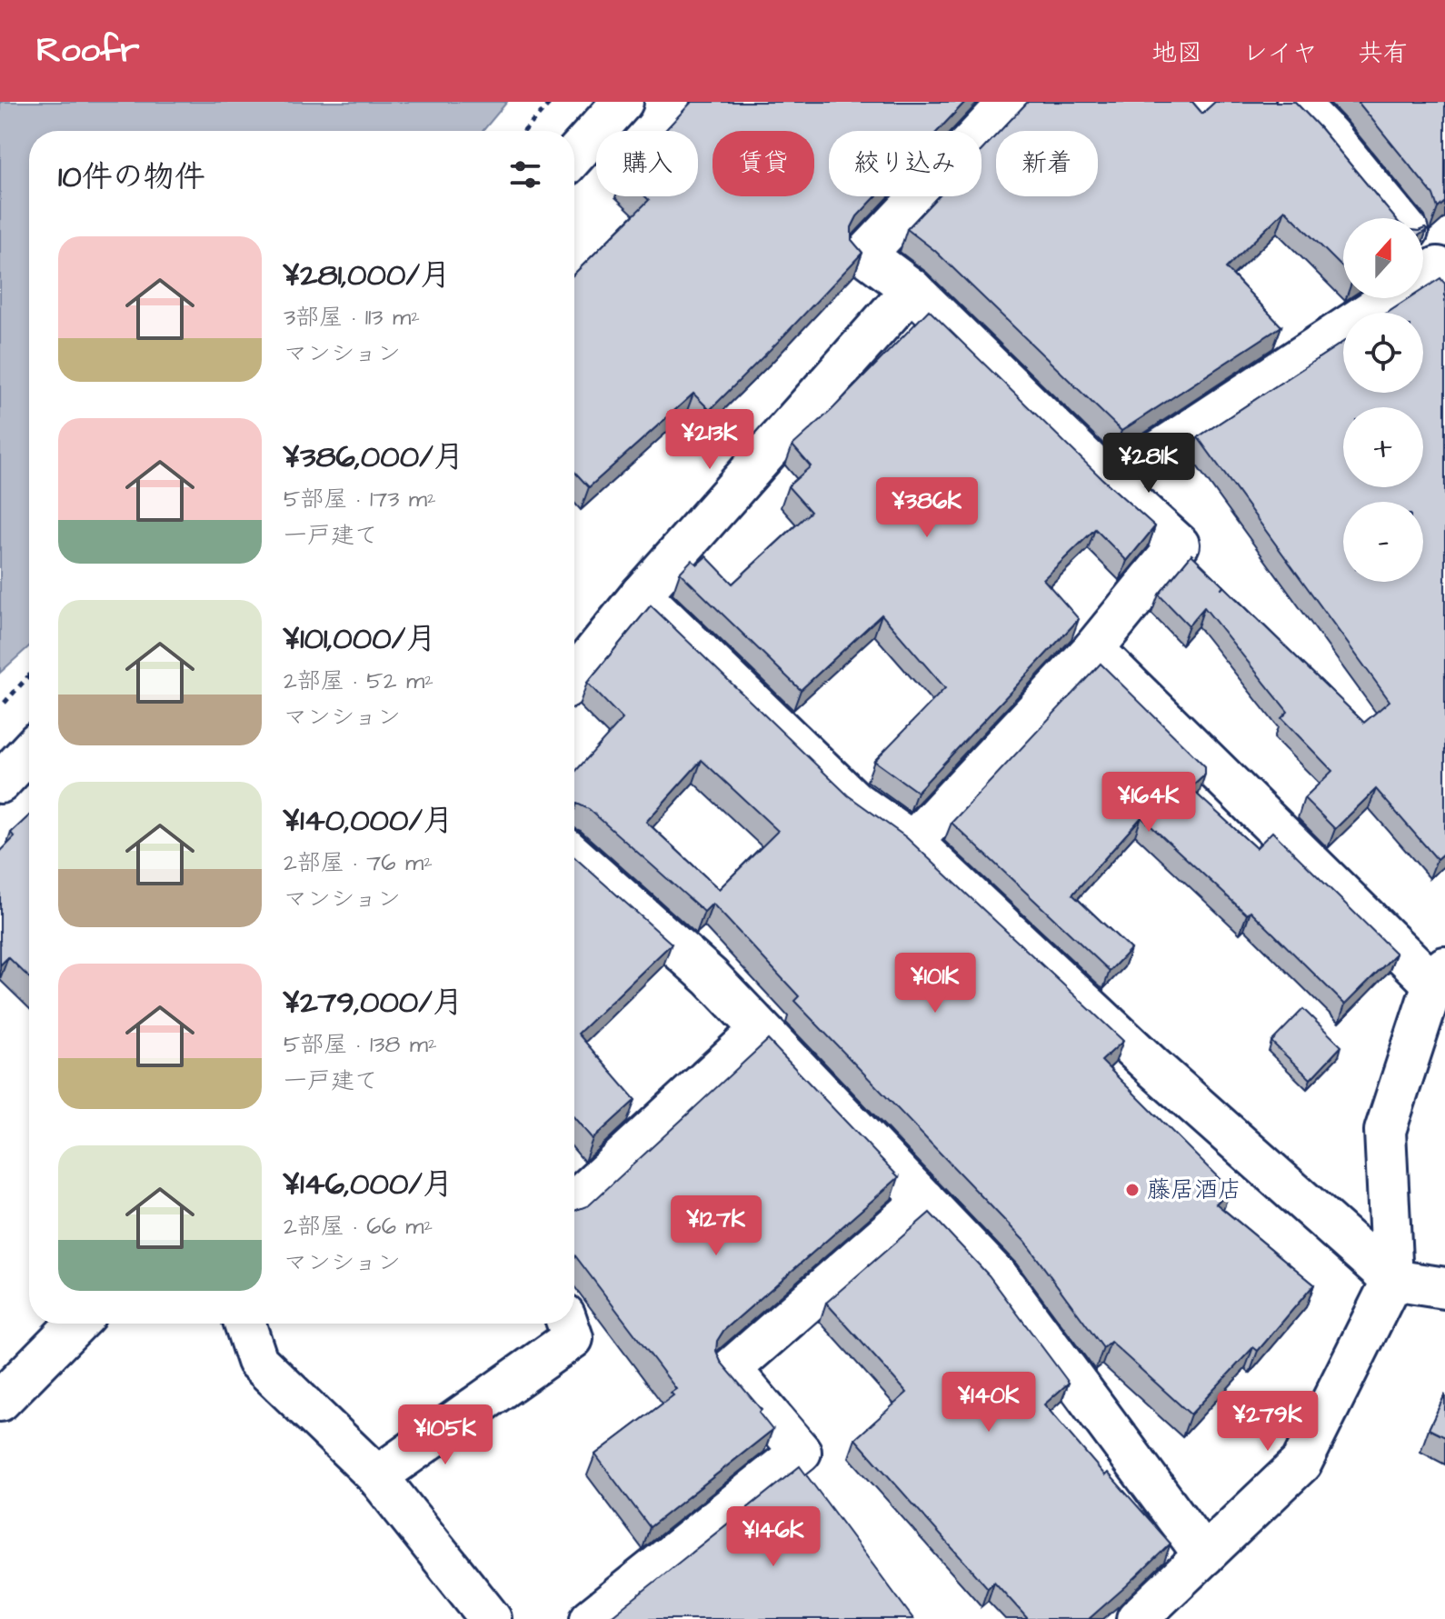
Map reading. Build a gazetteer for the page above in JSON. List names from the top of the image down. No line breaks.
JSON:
{"places":["藤居酒店"],"north":"top","page":{"header":"Roofr","nav":["地図","レイヤ","共有"],"chip":["購入","賃貸","絞り込み","新着"],"heading":"10件の物件","map_buttons":["+","−"],"list":[{"name":"¥281,000/月","note":"3部屋 · 113 m² · マンション"},{"name":"¥386,000/月","note":"5部屋 · 173 m² · 一戸建て"},{"name":"¥101,000/月","note":"2部屋 · 52 m² · マンション"},{"name":"¥140,000/月","note":"2部屋 · 76 m² · マンション"},{"name":"¥279,000/月","note":"5部屋 · 138 m² · 一戸建て"},{"name":"¥146,000/月","note":"2部屋 · 66 m² · マンション"}],"price":["¥213K","¥281K","¥386K","¥164K","¥101K","¥127K","¥140K","¥279K","¥105K","¥146K"]}}
